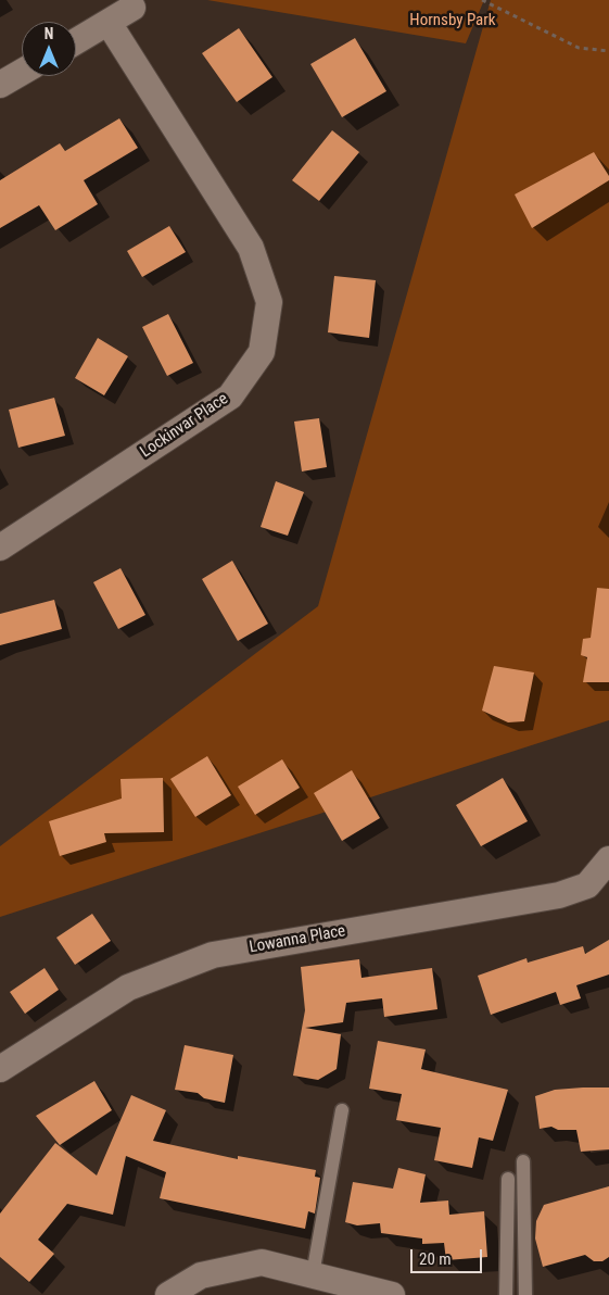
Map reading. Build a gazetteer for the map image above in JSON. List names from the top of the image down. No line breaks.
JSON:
{"streets":{"street":["Lockinvar Place","Lowanna Place"]},"parks":["Hornsby Park"],"scale_bar":"20 m","north":"top"}
